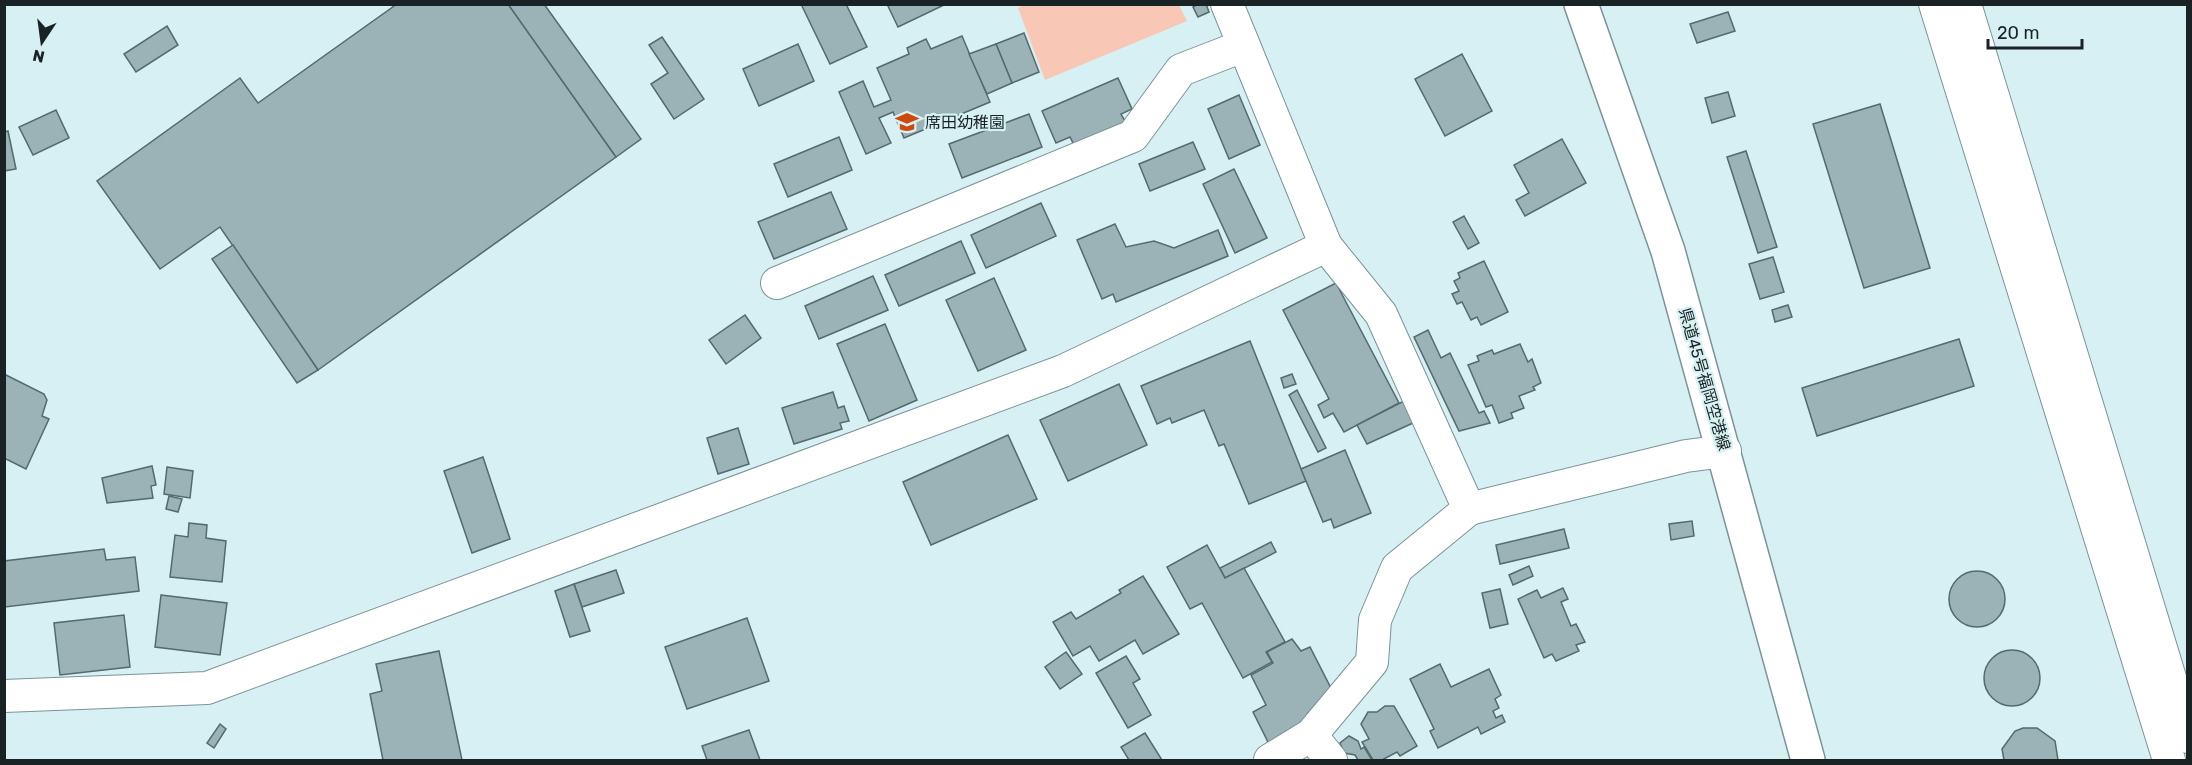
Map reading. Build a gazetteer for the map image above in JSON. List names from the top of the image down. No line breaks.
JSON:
{"streets":{"main road":["県道45号福岡空港線"]},"places":{"school or university":["席田幼稚園"]},"scale_bar":"20 m","north":"bottom"}
